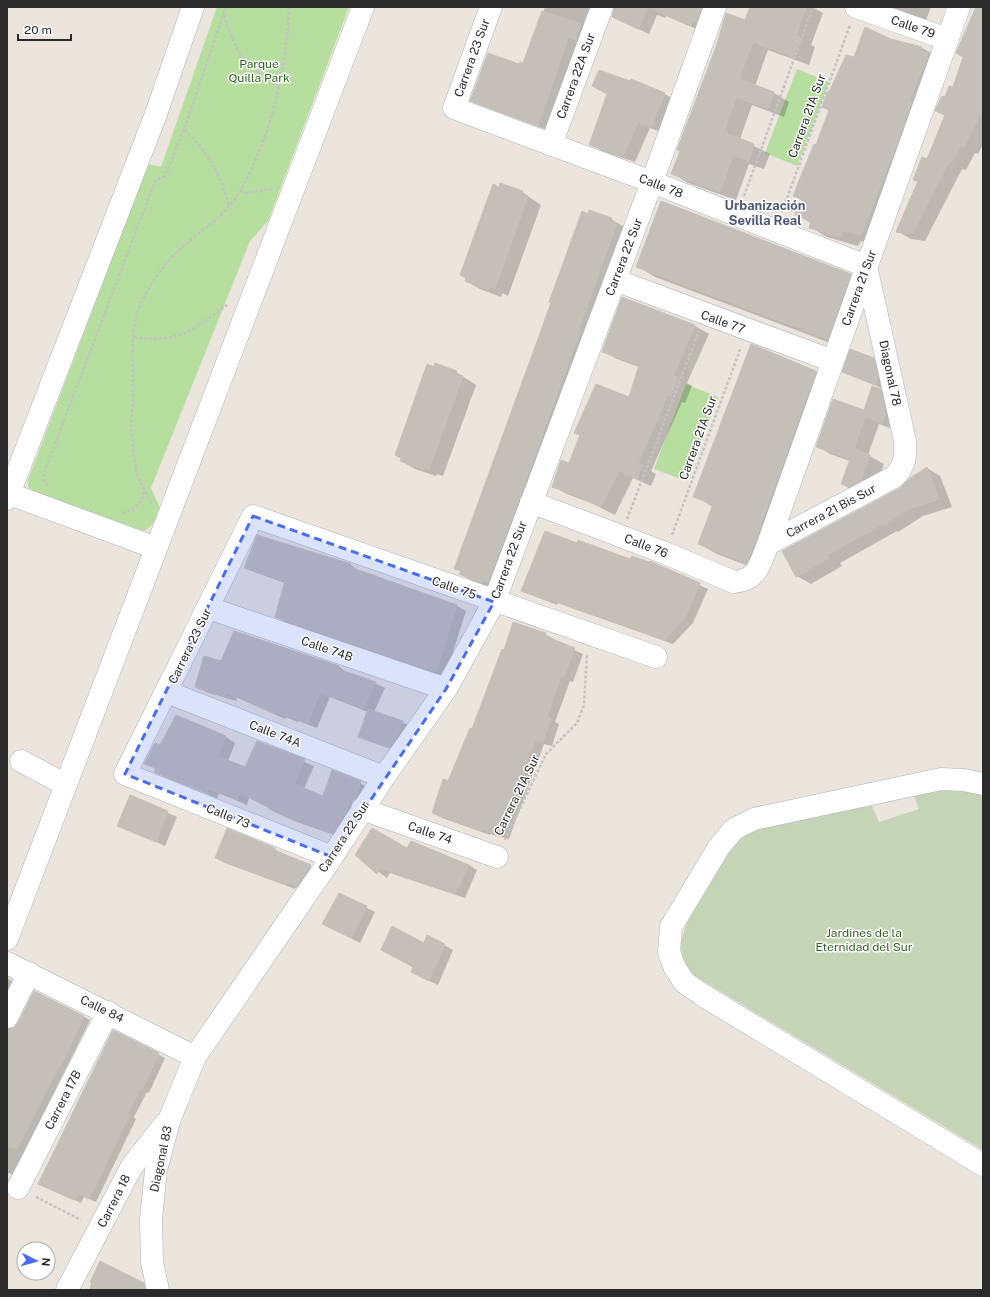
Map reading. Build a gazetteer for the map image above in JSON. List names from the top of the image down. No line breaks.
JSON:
{"streets":{"street":["Calle 79","Carrera 23 Sur","Carrera 22A Sur","Calle 78","Carrera 22 Sur","Carrera 21 Sur","Calle 77","Diagonal 78","Carrera 21 Bis Sur","Calle 76","Calle 75","Calle 74B","Calle 74A","Calle 73","Calle 74","Calle 84","Carrera 17B","Diagonal 83","Carrera 18"],"path":["Carrera 21A Sur"]},"crossings":[["Calle 79","Carrera 21A Sur"],["Calle 79","Carrera 21 Sur"],["Carrera 23 Sur","Calle 78"],["Carrera 23 Sur","Calle 75"],["Carrera 23 Sur","Calle 74B"],["Carrera 23 Sur","Calle 74A"],["Carrera 23 Sur","Calle 73"],["Carrera 22A Sur","Calle 78"],["Carrera 21A Sur","Calle 78"],["Carrera 21A Sur","Calle 77"],["Carrera 21A Sur","Calle 76"],["Carrera 21A Sur","Calle 75"],["Carrera 21A Sur","Calle 74"],["Calle 78","Carrera 22 Sur"],["Calle 78","Carrera 21 Sur"],["Calle 78","Diagonal 78"],["Carrera 22 Sur","Calle 77"],["Carrera 22 Sur","Calle 76"],["Carrera 22 Sur","Calle 75"],["Carrera 22 Sur","Calle 74B"],["Carrera 22 Sur","Calle 74A"],["Carrera 22 Sur","Calle 73"],["Carrera 22 Sur","Calle 74"],["Carrera 22 Sur","Calle 84"],["Carrera 22 Sur","Diagonal 83"],["Carrera 21 Sur","Calle 77"],["Carrera 21 Sur","Diagonal 78"],["Carrera 21 Sur","Carrera 21 Bis Sur"],["Carrera 21 Sur","Calle 76"],["Diagonal 78","Carrera 21 Bis Sur"],["Calle 84","Carrera 17B"],["Calle 84","Diagonal 83"],["Diagonal 83","Carrera 18"]],"districts":["Urbanización Sevilla Real"],"parks":["Parque Quilla Park","Jardines de la Eternidad del Sur"],"scale_bar":"20 m","north":"right"}
